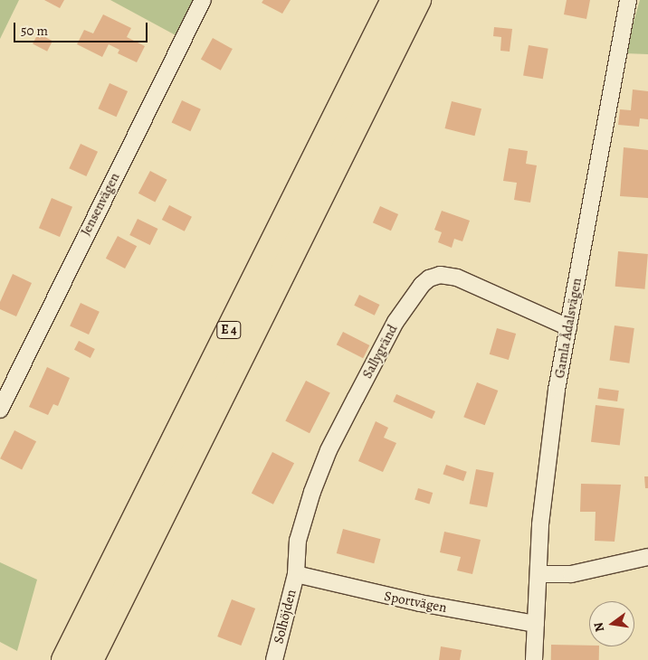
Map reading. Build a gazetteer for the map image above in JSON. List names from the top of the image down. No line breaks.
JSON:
{"streets":{"highway":["E 4"],"street":["Jensenvägen","Gamla Ådalsvägen","Sallygränd","Sportvägen","Solhöjden"]},"crossings":[["Gamla Ådalsvägen","Sallygränd"],["Gamla Ådalsvägen","Sportvägen"],["Sallygränd","Sportvägen"],["Sallygränd","Solhöjden"],["Sportvägen","Solhöjden"]],"scale_bar":"50 m","north":"left"}
